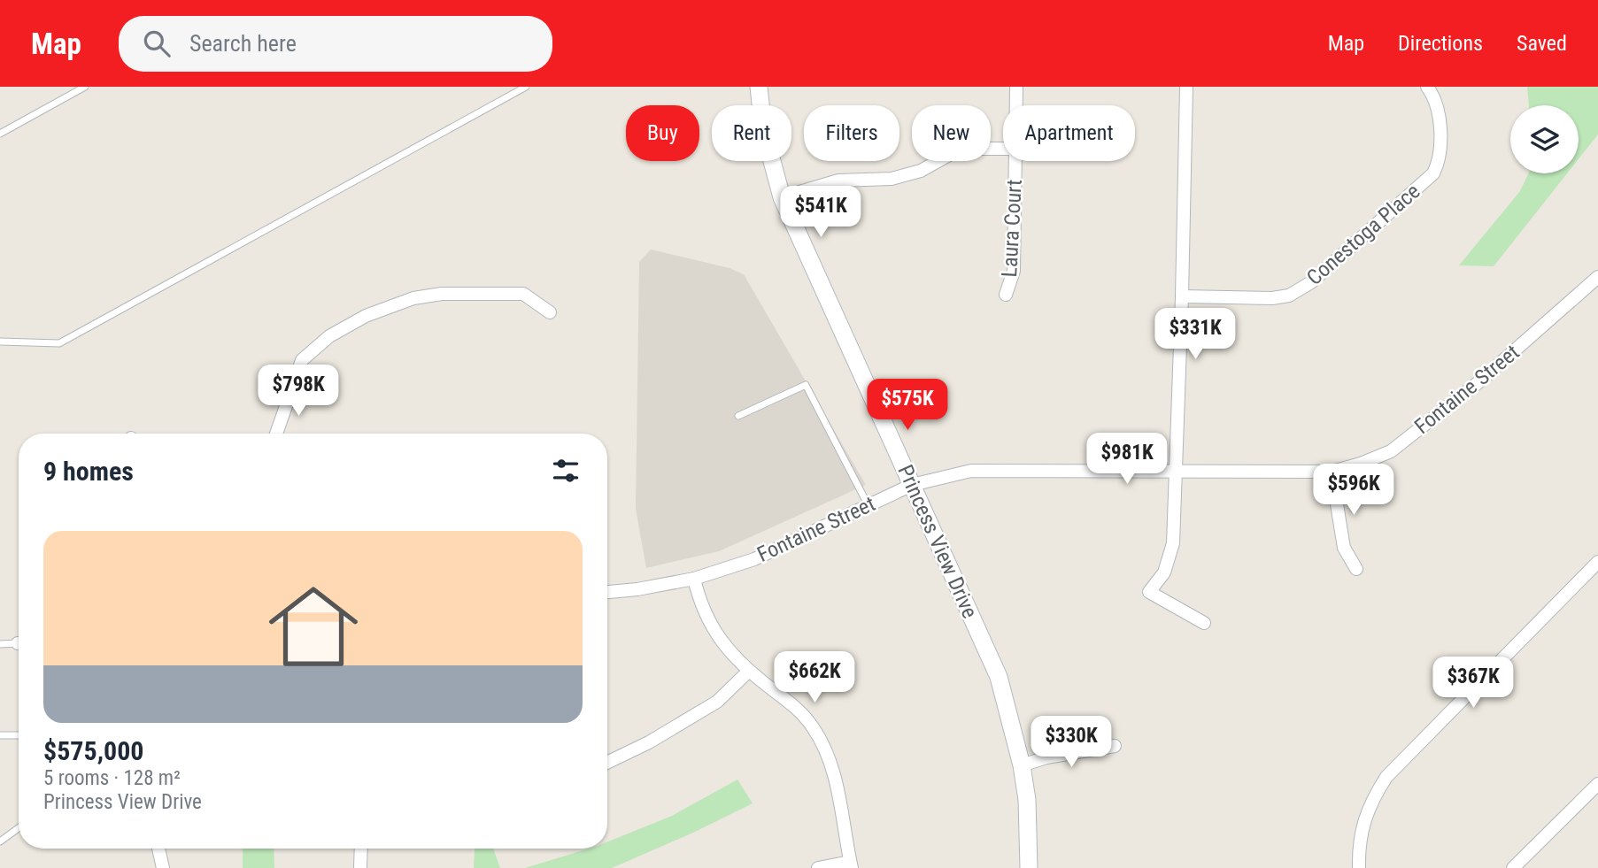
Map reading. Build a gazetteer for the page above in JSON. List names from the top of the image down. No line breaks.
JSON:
{"streets":{"main road":["Princess View Drive"],"street":["Laura Court","Conestoga Place","Fontaine Street"]},"crossings":[["Fontaine Street","Princess View Drive"]],"page":{"header":"Map","search":"Search here","nav":["Map","Directions","Saved"],"chip":["Buy","Rent","Filters","New","Apartment"],"price":["$541K","$331K","$798K","$575K","$981K","$596K","$662K","$367K","$330K"],"heading":"9 homes","list":[{"name":"$575,000","note":"5 rooms · 128 m² · Princess View Drive"}]}}
